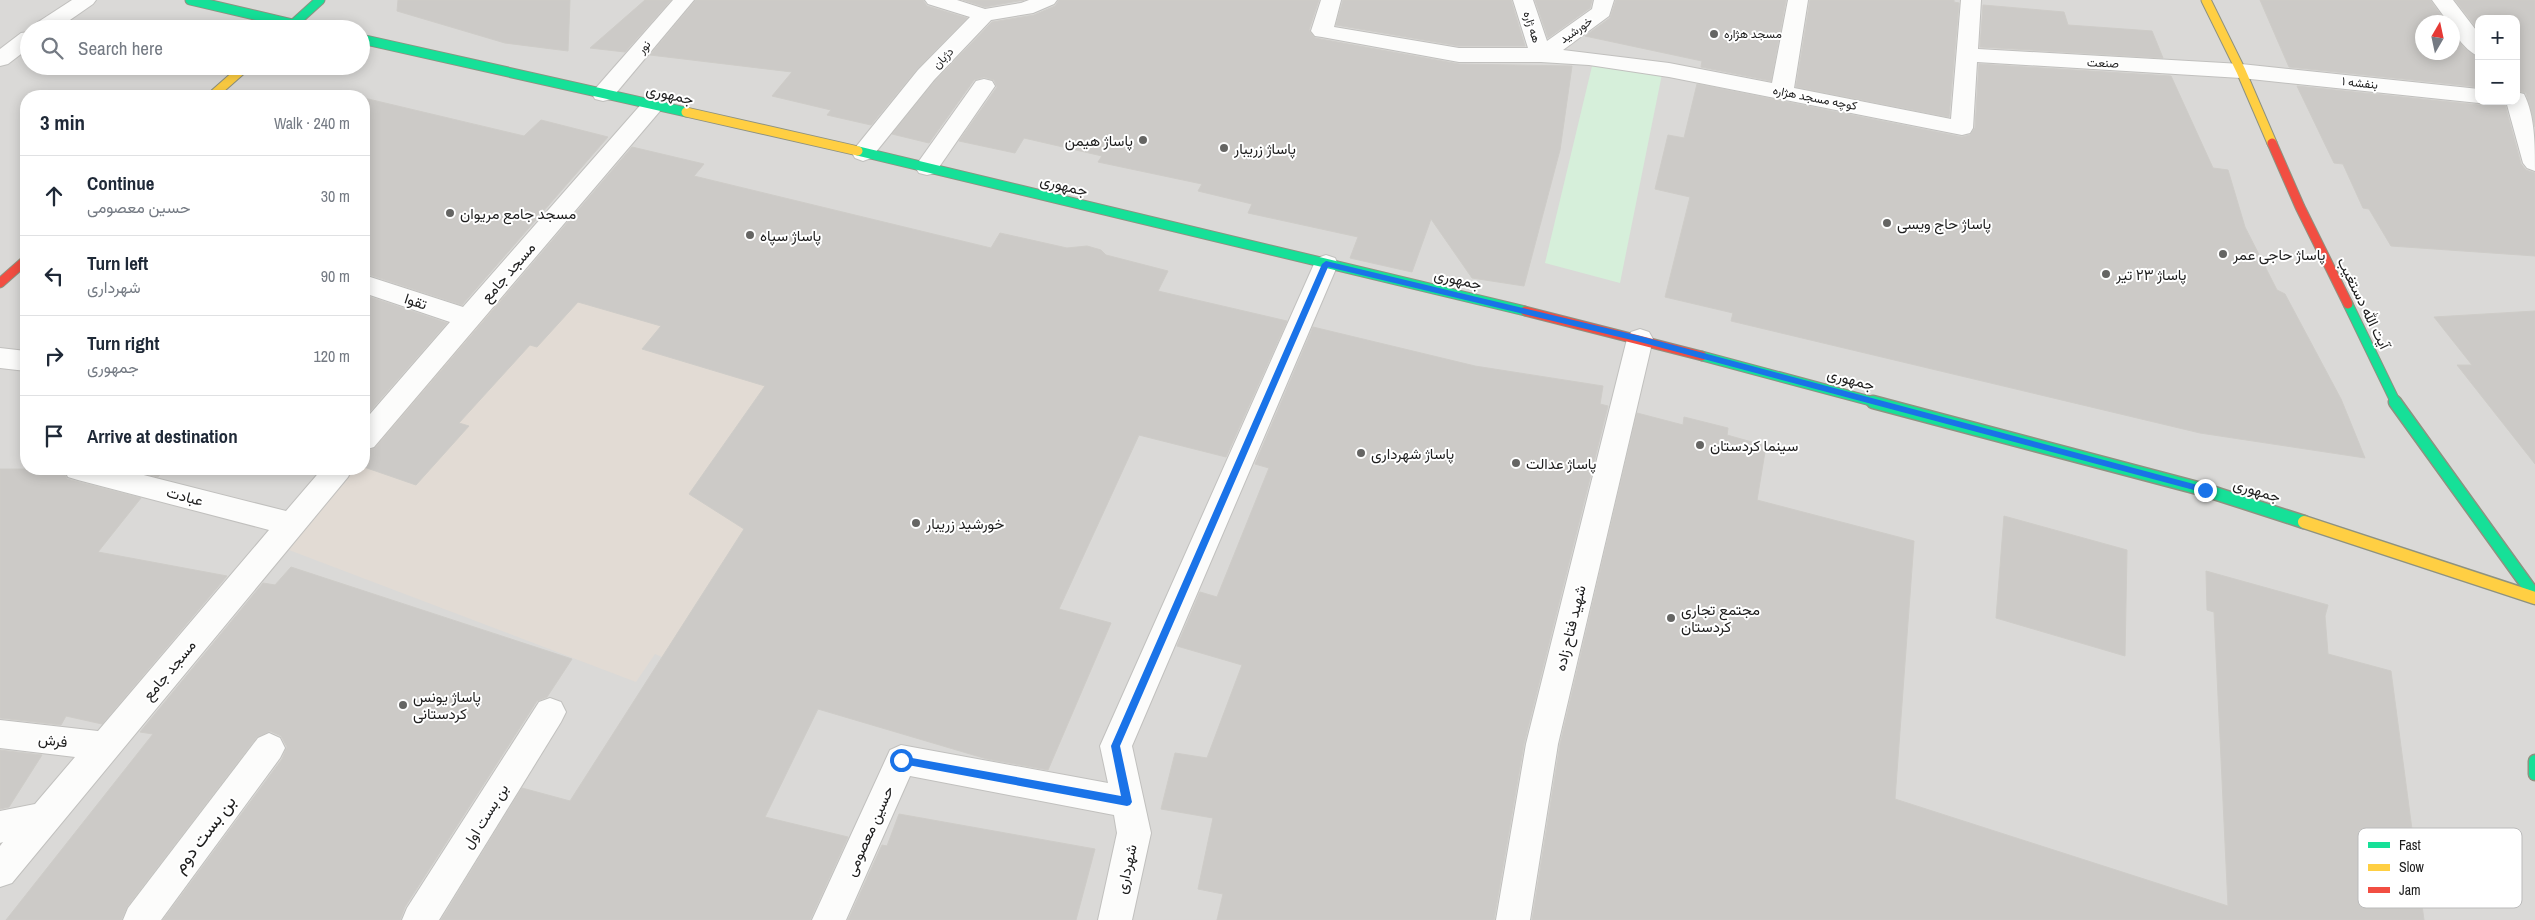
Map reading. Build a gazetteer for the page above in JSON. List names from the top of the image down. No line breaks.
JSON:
{"streets":{"street":["هه ژاره","خورشید","نور","دژبان","صنعت","بنفشه ۱","جمهوری","کوچه مسجد هژاره","مسجد جامع","تقوا","آیت الله دستغیب","عبادت","شهید فتاح زاده","فرش","بن بست اول","حسین معصومی","بن بست دوم","شهرداری"]},"crossings":[["هه ژاره","خورشید"],["هه ژاره","کوچه مسجد هژاره"],["خورشید","کوچه مسجد هژاره"],["نور","جمهوری"],["دژبان","جمهوری"],["صنعت","بنفشه ۱"],["صنعت","کوچه مسجد هژاره"],["صنعت","آیت الله دستغیب"],["بنفشه ۱","آیت الله دستغیب"],["جمهوری","مسجد جامع"],["جمهوری","آیت الله دستغیب"],["جمهوری","شهید فتاح زاده"],["جمهوری","شهرداری"],["مسجد جامع","تقوا"],["مسجد جامع","عبادت"],["مسجد جامع","فرش"],["حسین معصومی","شهرداری"]],"places":["مسجد هژاره","پاساژ هیمن","پاساژ زریبار","مسجد جامع مریوان","پاساژ حاج ویسی","پاساژ سپاه","پاساژ حاجی عمر","پاساژ ۲۳ تیر","سینما کردستان","پاساژ شهرداری","پاساژ عدالت","خورشید زریبار","مجتمع تجاری کردستان","پاساژ یونس کردستانی"],"legend":["Fast","Slow","Jam"],"north":"top","page":{"map_buttons":["+","−"],"search":"Search here","heading":["3 min","Walk · 240 m"],"list":[["Continue","حسین معصومی","30 m"],["Turn left","شهرداری","90 m"],["Turn right","جمهوری","120 m"],"Arrive at destination"]}}
